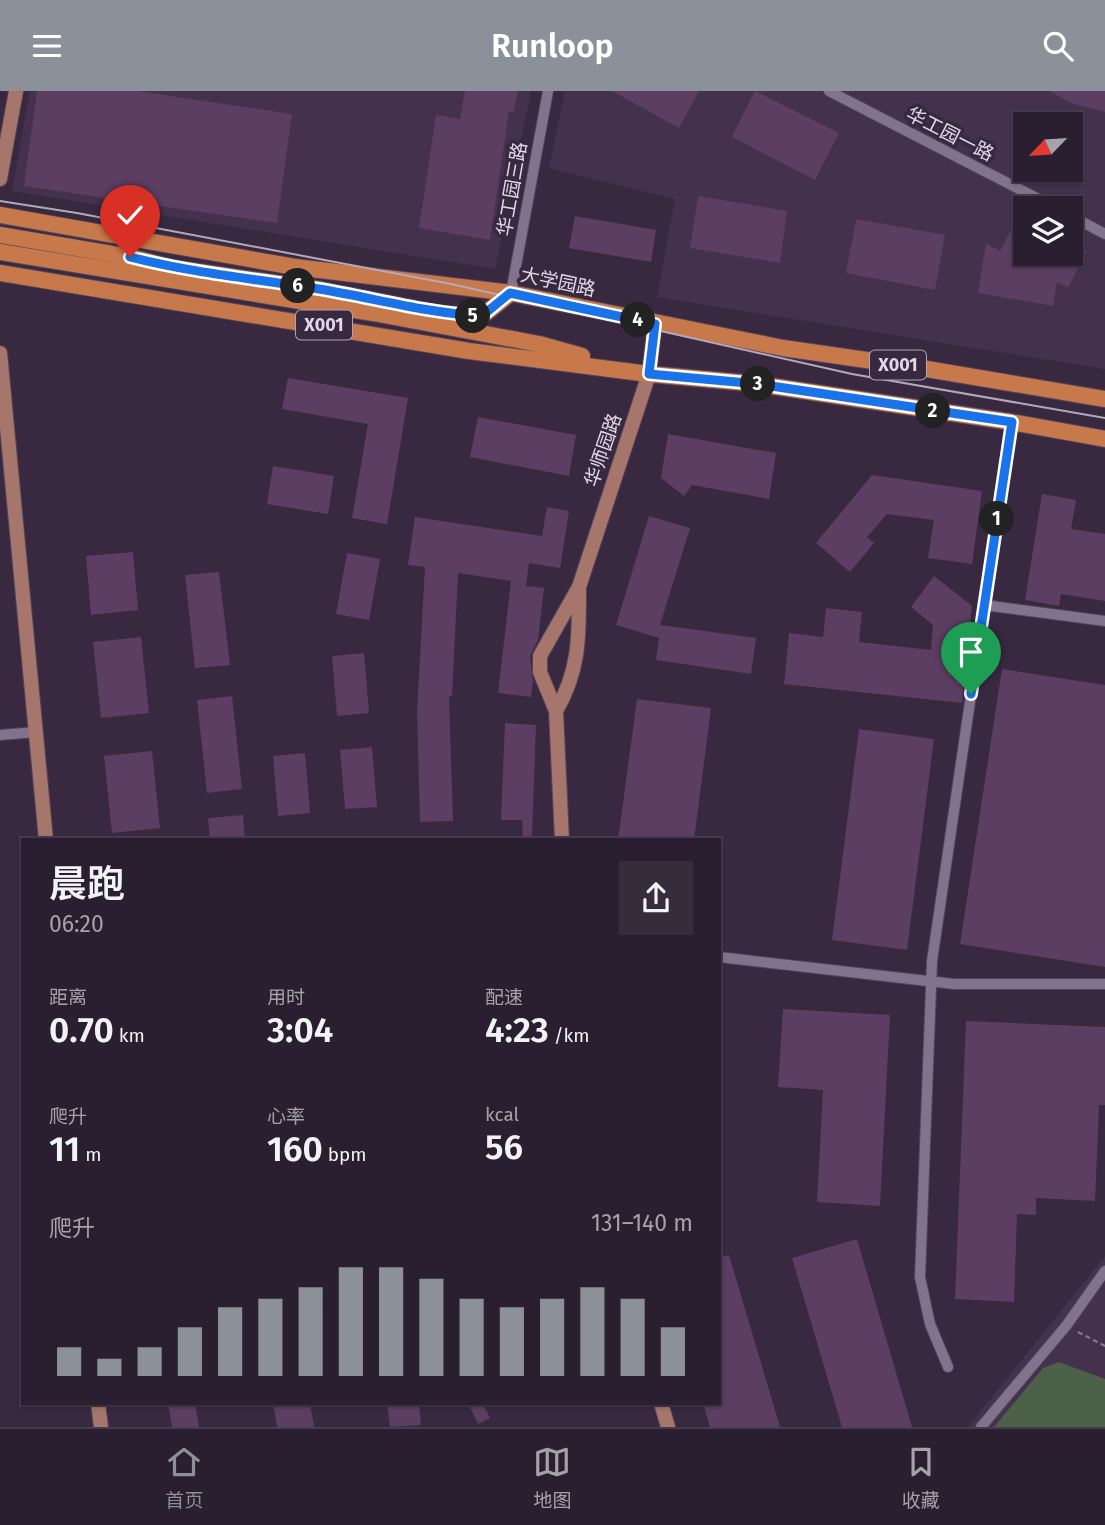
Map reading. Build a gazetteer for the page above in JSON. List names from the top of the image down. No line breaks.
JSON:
{"streets":{"main road":["大学园路","X001","华师园路"],"street":["华工园一路","华工园三路"]},"crossings":[["华工园三路","大学园路"],["大学园路","华师园路"],["X001","华师园路"]],"north":"bottom left","page":{"header":"Runloop","pins":["6","5","4","3","2","1"],"heading":["晨跑","06:20"],"stats":[["距离","0.70 km"],["用时","3:04"],["配速","4:23 /km"],["爬升","11 m"],["心率","160 bpm"],["kcal","56"]],"chart":["爬升","131–140 m"],"tabs":["首页","地图","收藏"]}}
